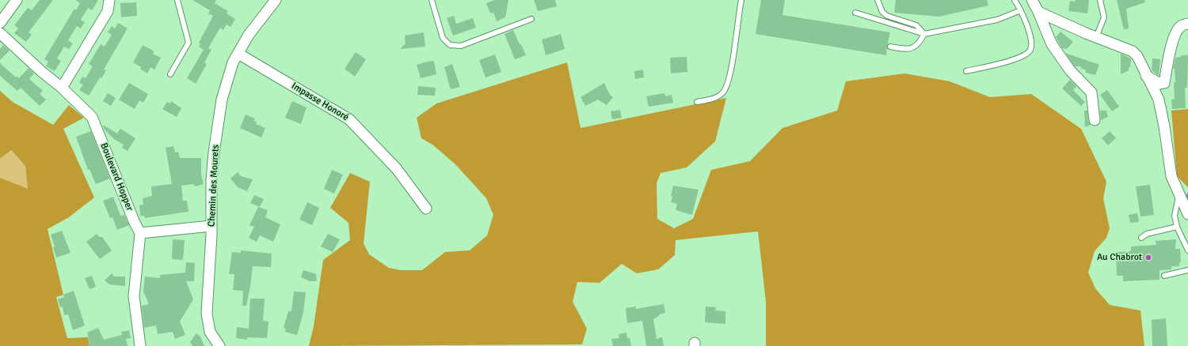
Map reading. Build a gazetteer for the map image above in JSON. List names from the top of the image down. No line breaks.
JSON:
{"streets":{"street":["Impasse Honoré","Boulevard Hopper","Chemin des Mourets"]},"crossings":[["Impasse Honoré","Chemin des Mourets"]],"places":["Au Chabrot"]}
